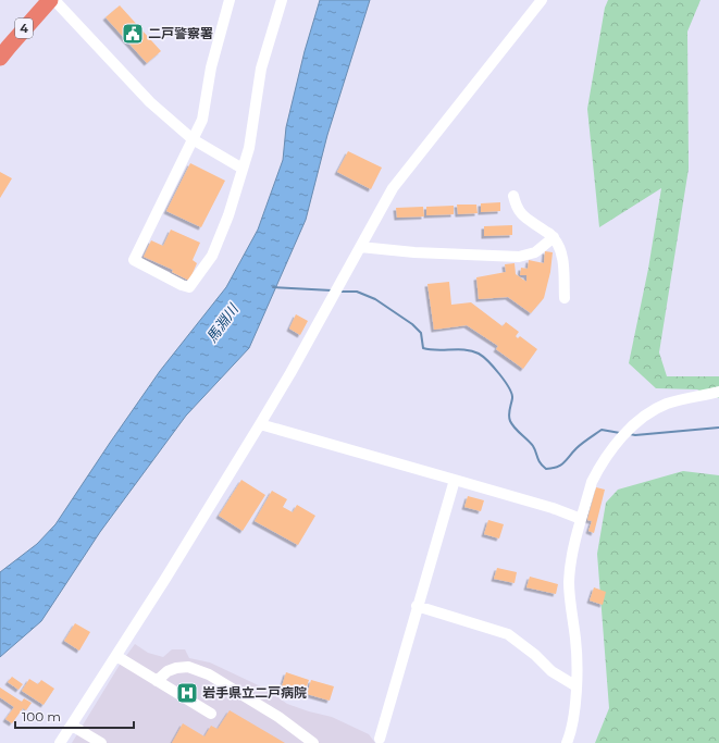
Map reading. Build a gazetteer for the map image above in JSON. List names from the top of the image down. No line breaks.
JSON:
{"streets":{"highway":["4"]},"water":["馬淵川"],"places":{"public building":["二戸警察署"],"hospital":["岩手県立二戸病院"]},"scale_bar":"100 m"}
